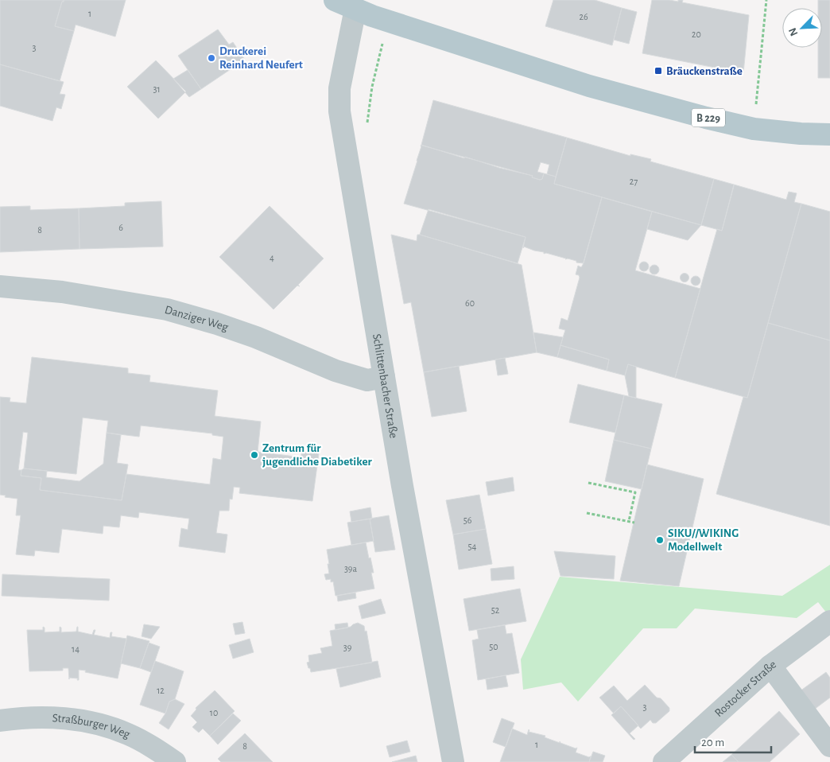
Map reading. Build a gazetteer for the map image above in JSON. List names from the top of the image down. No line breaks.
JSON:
{"streets":{"main road":["B 229"],"street":["Danziger Weg","Schlittenbacher Straße","Rostocker Straße","Straßburger Weg"]},"crossings":[["B 229","Schlittenbacher Straße"],["Danziger Weg","Schlittenbacher Straße"]],"places":{"other":["Druckerei Reinhard Neufert","Zentrum für jugendliche Diabetiker","SIKU//WIKING Modellwelt"],"transit":["Bräuckenstraße"]},"house_numbers":["1","26","20","3","31","27","6","8","4","60","56","54","39a","52","50","39","14","12","3","10","1","8"],"scale_bar":"20 m","north":"bottom left"}
